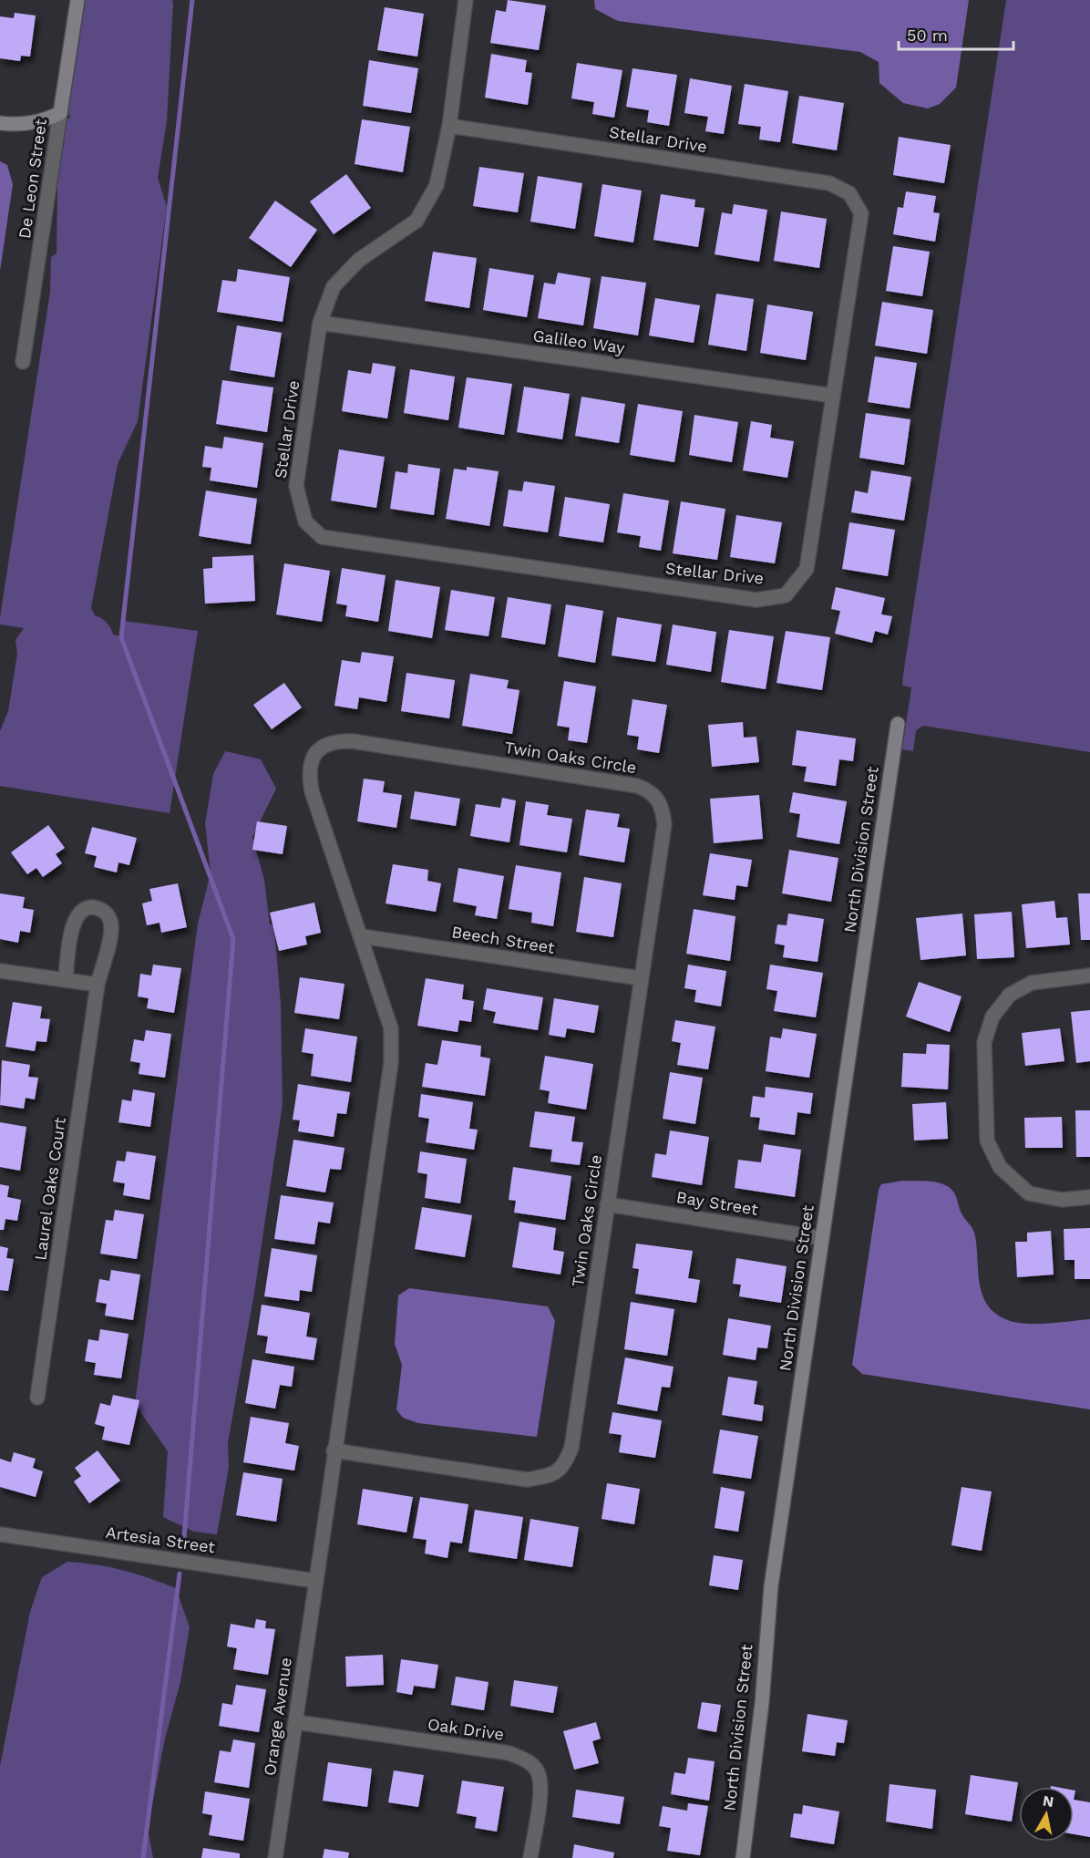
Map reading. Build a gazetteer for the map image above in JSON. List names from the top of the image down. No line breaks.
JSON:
{"streets":{"street":["Stellar Drive","De Leon Street","Galileo Way","Twin Oaks Circle","North Division Street","Beech Street","Laurel Oaks Court","Bay Street","Artesia Street","Orange Avenue","Oak Drive"]},"crossings":[["Stellar Drive","Galileo Way"],["Twin Oaks Circle","Beech Street"],["Twin Oaks Circle","Bay Street"],["Twin Oaks Circle","Artesia Street"],["Twin Oaks Circle","Orange Avenue"],["North Division Street","Bay Street"],["Artesia Street","Orange Avenue"],["Orange Avenue","Oak Drive"]],"scale_bar":"50 m","north":"top"}
